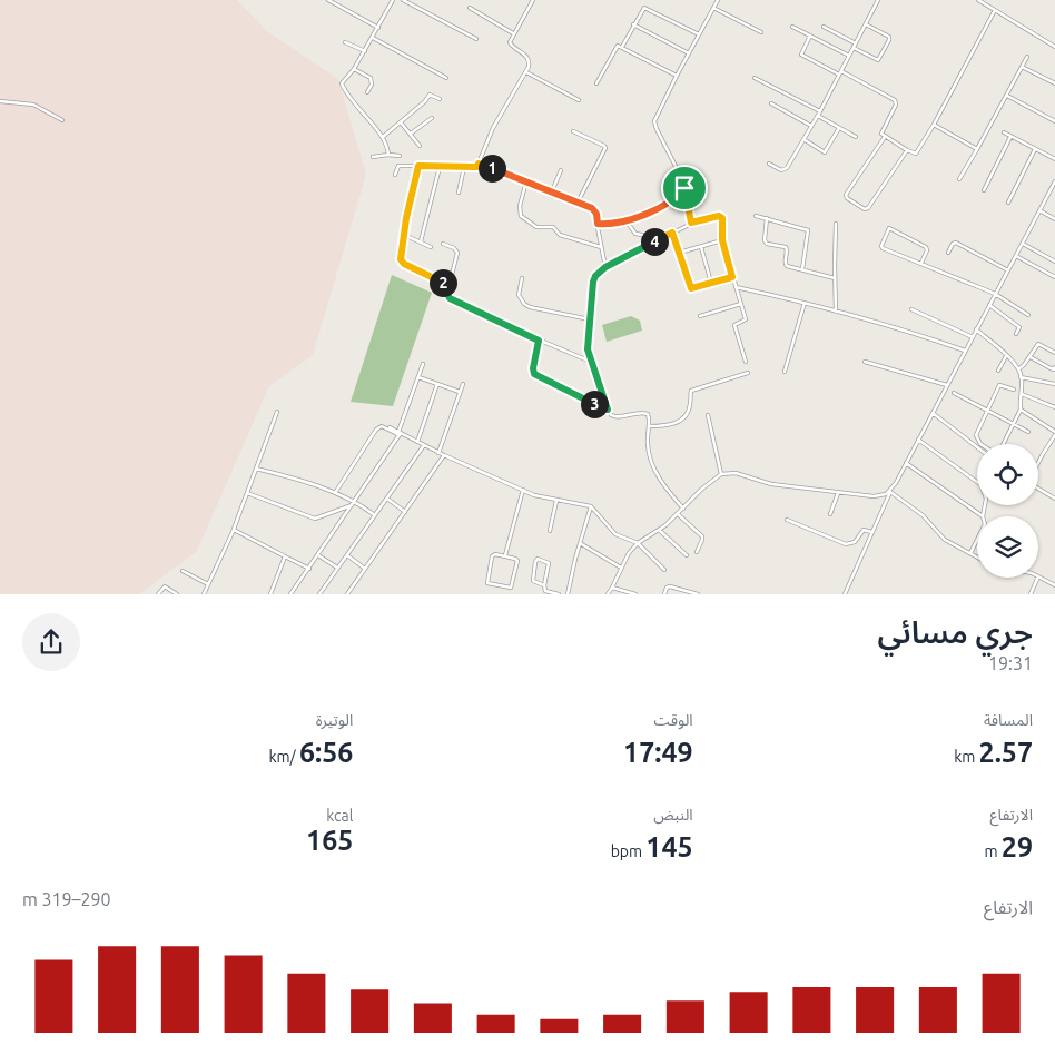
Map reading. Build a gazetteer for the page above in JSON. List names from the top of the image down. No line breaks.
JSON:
{"page":{"pins":["1","4","2","3"],"heading":["جري مسائي","19:31"],"stats":[["المسافة","2.57 km"],["الوقت","17:49"],["الوتيرة","6:56 /km"],["الارتفاع","29 m"],["النبض","145 bpm"],["kcal","165"]],"chart":["الارتفاع","290–319 m"]}}
